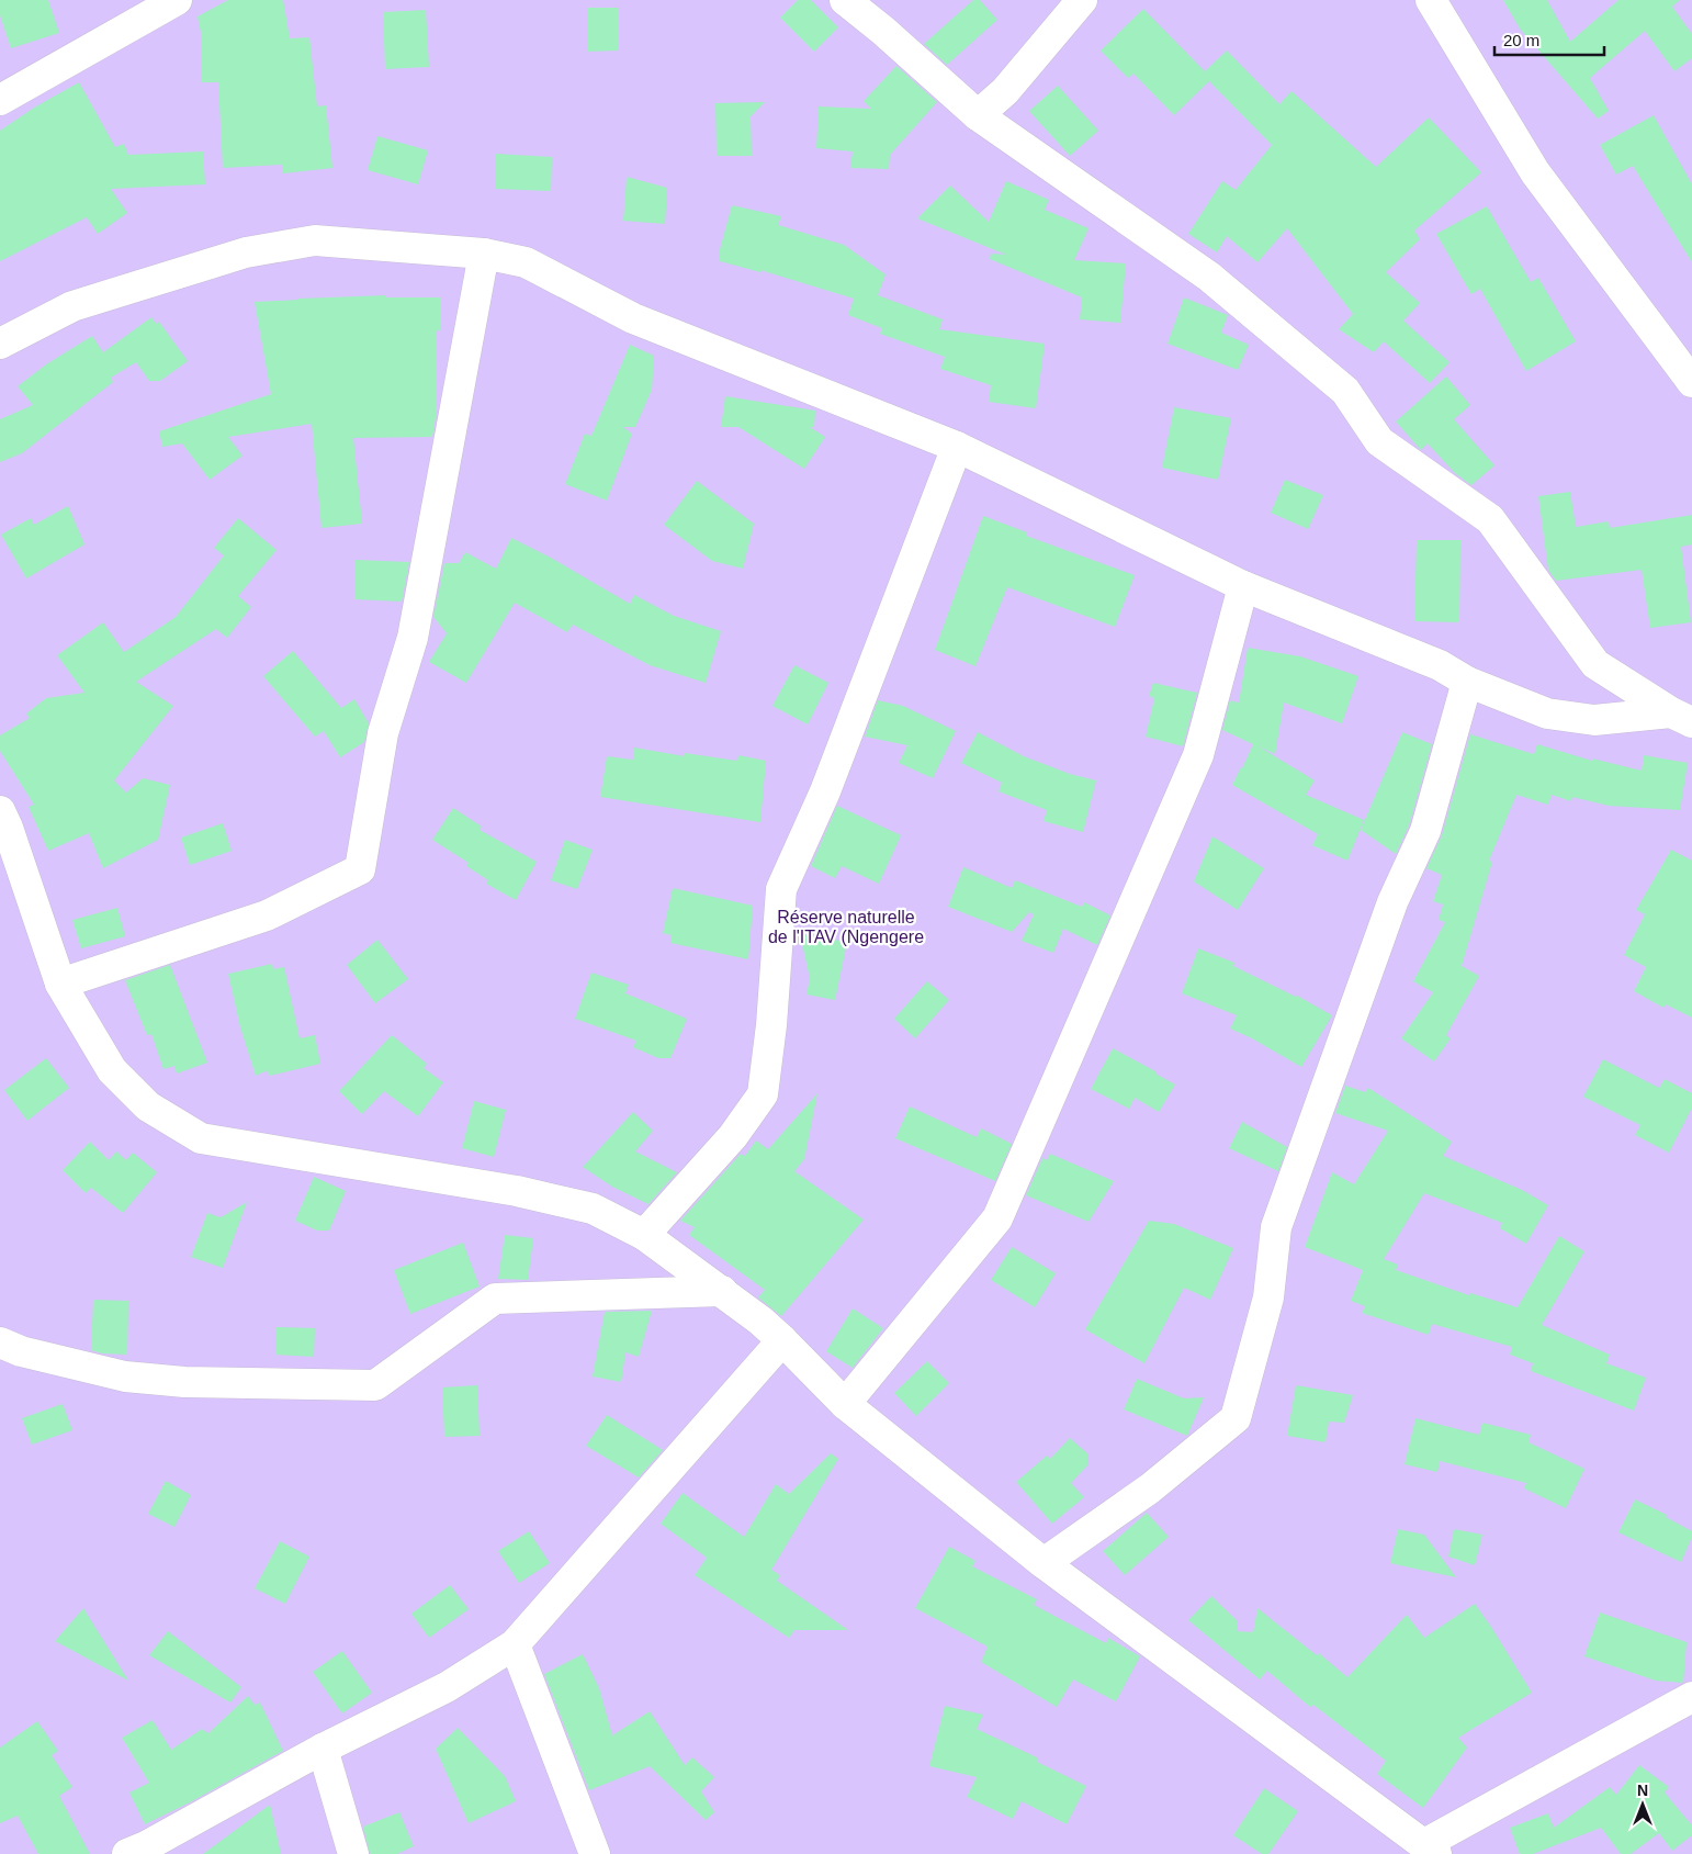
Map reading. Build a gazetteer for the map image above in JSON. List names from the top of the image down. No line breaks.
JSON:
{"parks":["Réserve naturelle de l'ITAV (Ngengere"],"scale_bar":"20 m","north":"top"}
